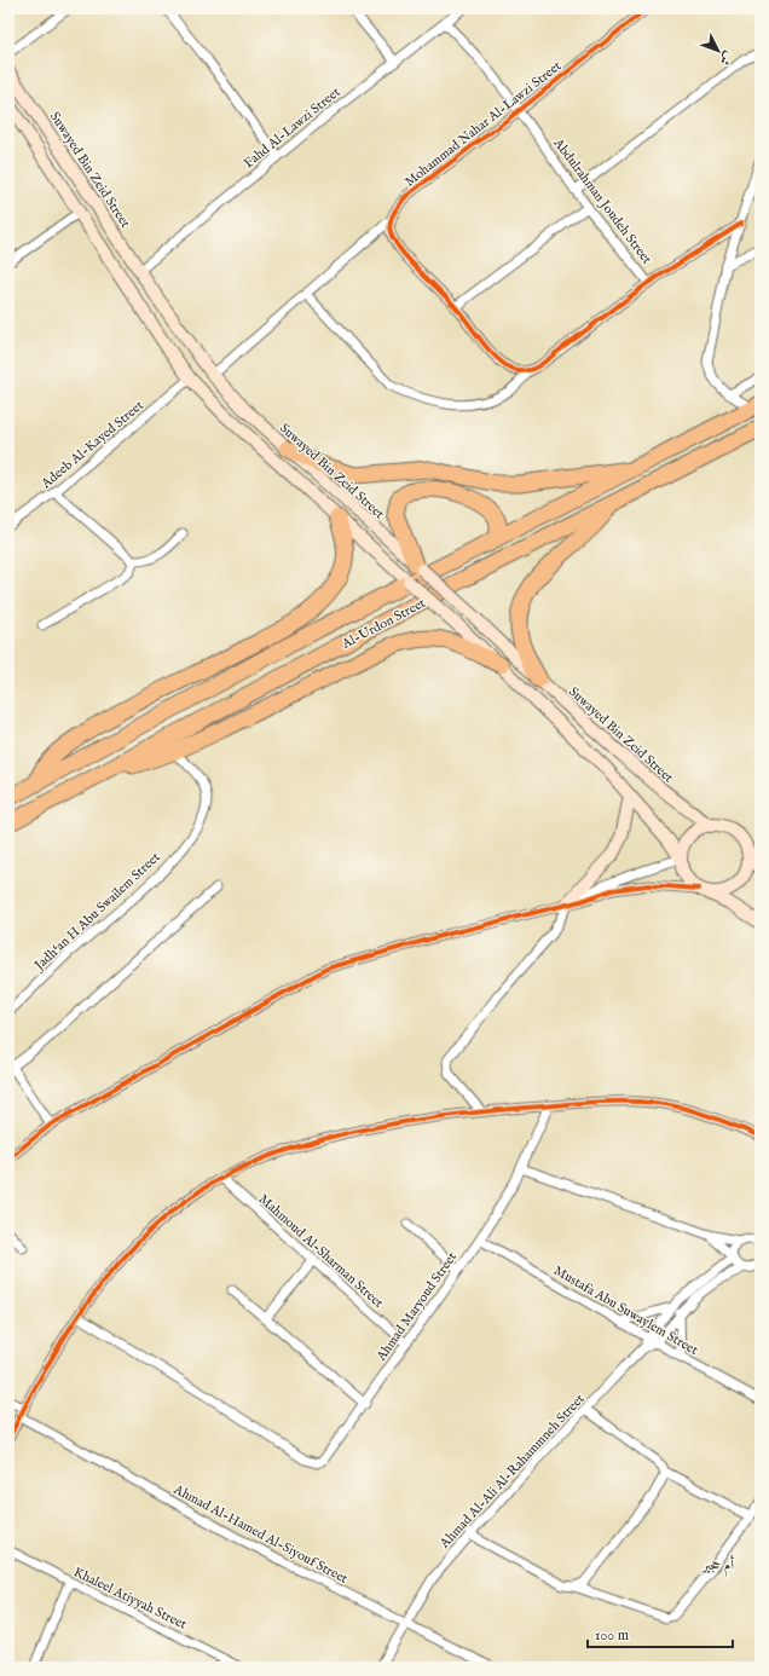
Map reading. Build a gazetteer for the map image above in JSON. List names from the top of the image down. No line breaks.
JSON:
{"streets":{"highway":["Al-Urdon Street"],"main road":["Suwayed Bin Zeid Street"],"street":["Mohammad Nahar Al-Lawzi Street","Fahd Al-Lawzi Street","Abdulrahman Joudeh Street","Adeeb Al-Kayed Street","Jadh‘an H Abu Swailem Street","Mahmoud Al-Sharman Street","Ahmad Maryoud Street","Mustafa Abu Suwaylem Street","Ahmad Al-Ali Al-Rahammneh Street","Ahmad Al-Hamed Al-Siyouf Street","Khaleel Atiyyah Street"]},"crossings":[["Mohammad Nahar Al-Lawzi Street","Suwayed Bin Zeid Street"],["Mohammad Nahar Al-Lawzi Street","Abdulrahman Joudeh Street"],["Fahd Al-Lawzi Street","Suwayed Bin Zeid Street"],["Fahd Al-Lawzi Street","Abdulrahman Joudeh Street"],["Al-Urdon Street","Jadh‘an H Abu Swailem Street"],["Mahmoud Al-Sharman Street","Ahmad Maryoud Street"],["Ahmad Maryoud Street","Mustafa Abu Suwaylem Street"],["Mustafa Abu Suwaylem Street","Ahmad Al-Ali Al-Rahammneh Street"],["Ahmad Al-Ali Al-Rahammneh Street","Ahmad Al-Hamed Al-Siyouf Street"]],"districts":["أم حجير"],"scale_bar":"100 m","north":"bottom right"}
